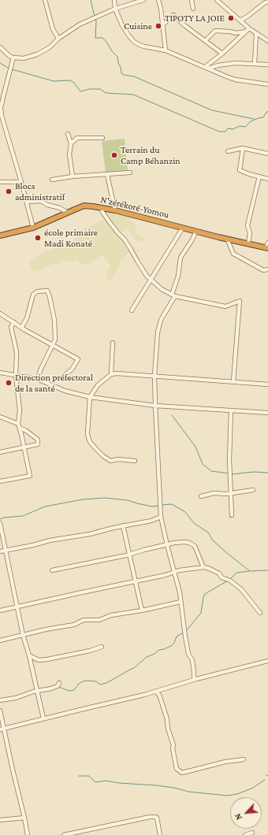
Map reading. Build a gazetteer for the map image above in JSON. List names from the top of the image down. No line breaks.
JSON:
{"streets":{"highway":["N'zérékoré-Yomou"]},"places":["TIPOTY LA JOIE","Cuisine","Terrain du Camp Béhanzin","Blocs administratif","école primaire Madi Konaté","Direction préfectoral de la santé"],"north":"bottom left"}
